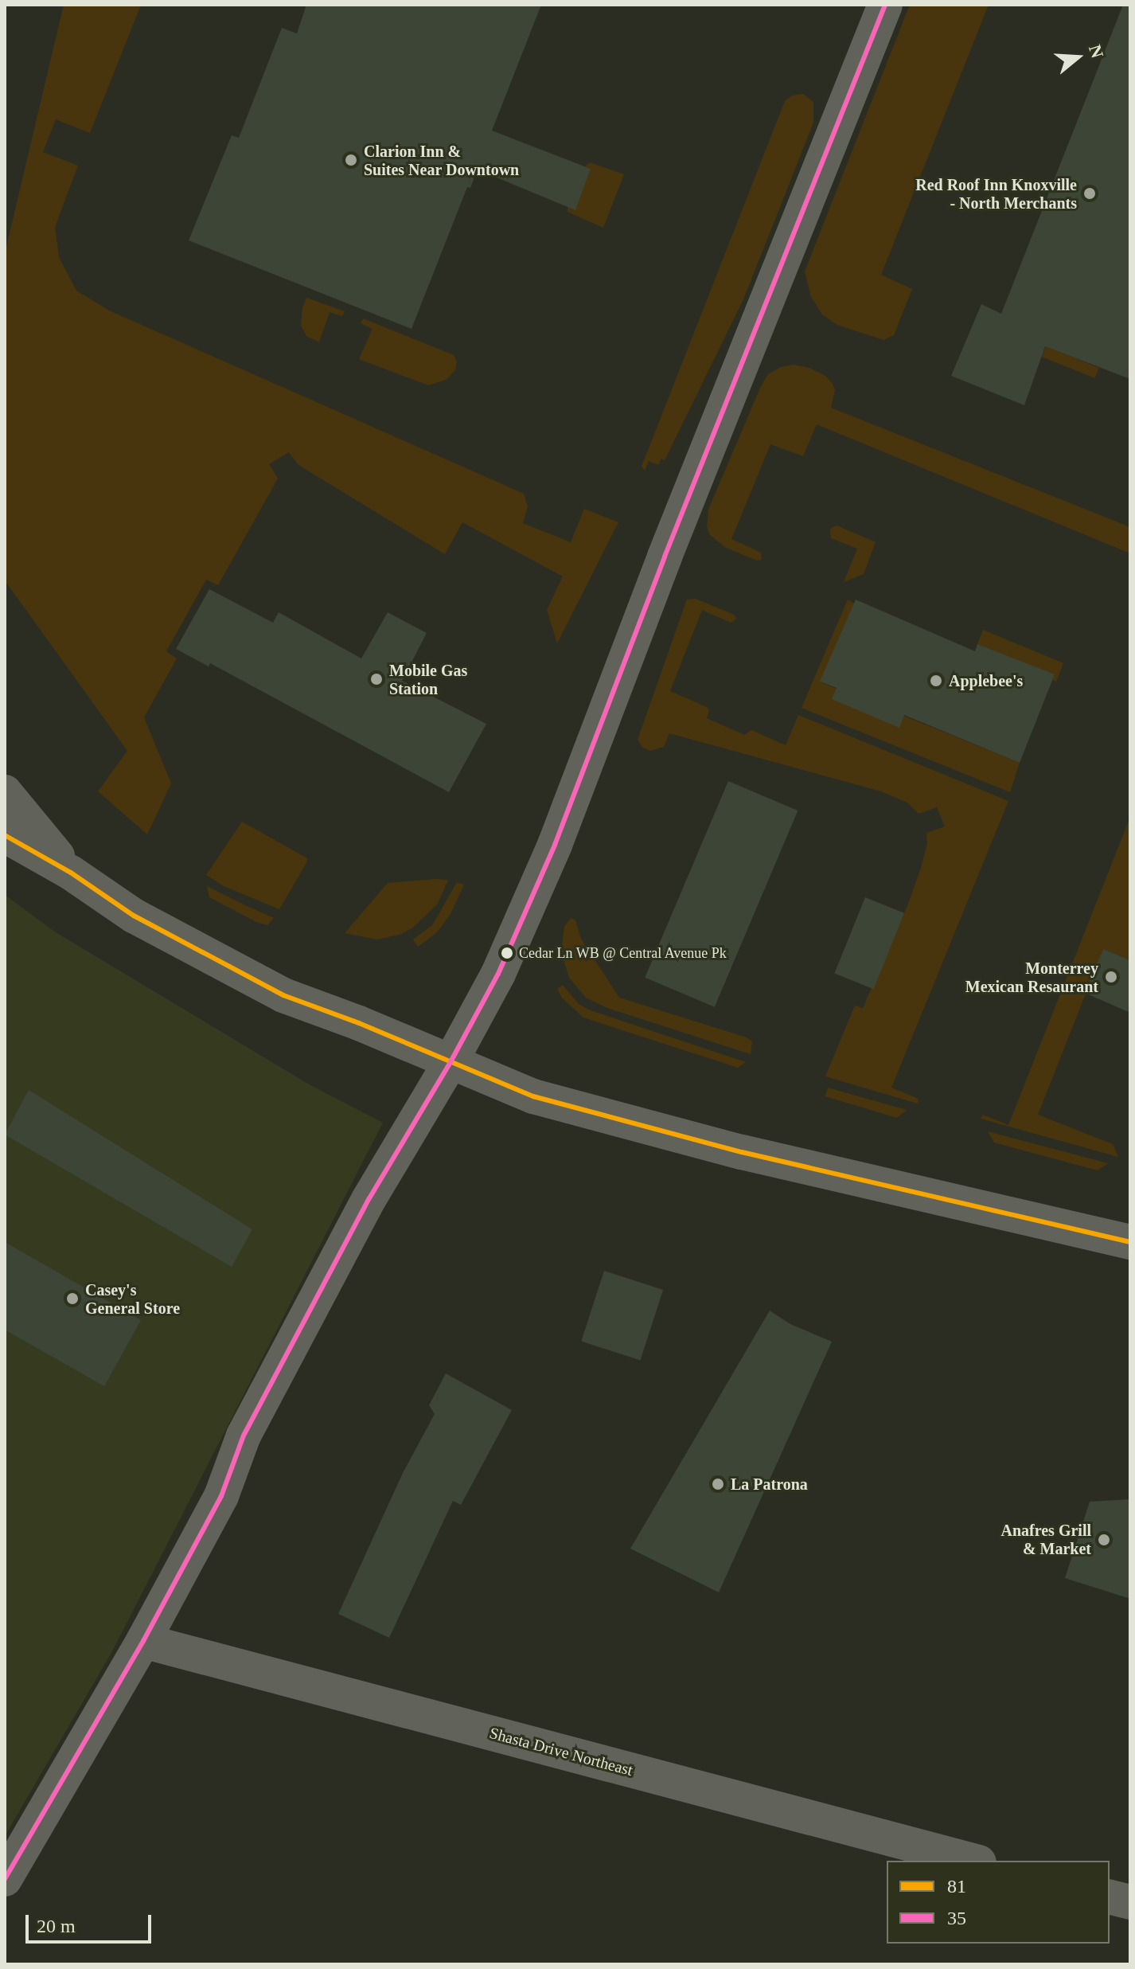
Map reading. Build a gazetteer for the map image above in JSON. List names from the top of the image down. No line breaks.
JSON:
{"streets":{"main road":["Shasta Drive Northeast"]},"places":["Clarion Inn & Suites Near Downtown","Red Roof Inn Knoxville - North Merchants","Mobile Gas Station","Applebee's","Cedar Ln WB @ Central Avenue Pk","Monterrey Mexican Resaurant","Casey's General Store","La Patrona","Anafres Grill & Market"],"lines":["transit line 35","transit line 81"],"legend":["81","35"],"scale_bar":"20 m","north":"right"}
